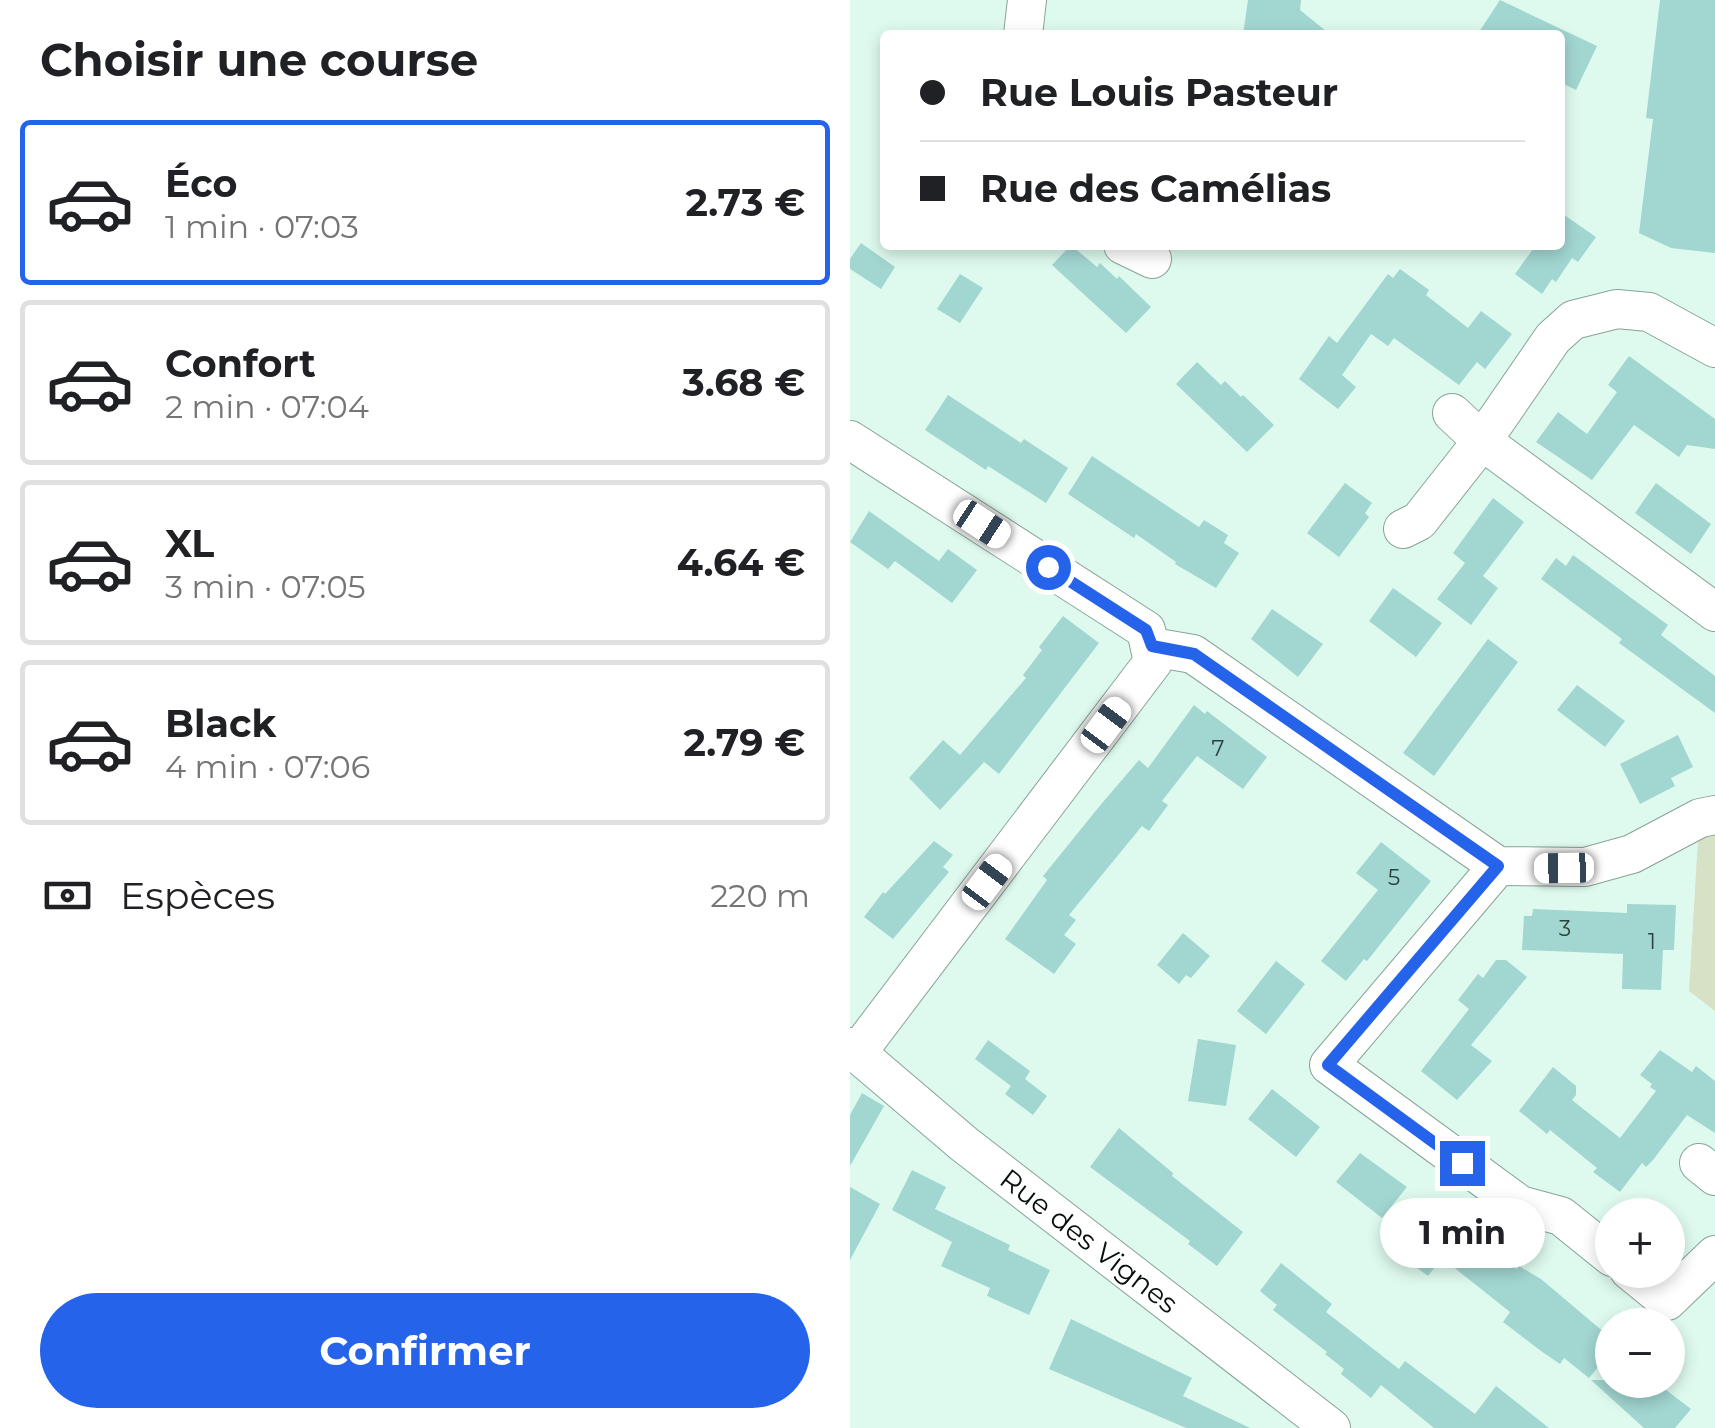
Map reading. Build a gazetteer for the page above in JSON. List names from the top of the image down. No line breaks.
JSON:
{"streets":{"street":["Rue des Vignes"]},"house_numbers":["7","5","3","1"],"page":{"heading":"Choisir une course","banner":["Rue Louis Pasteur","Rue des Camélias"],"list":[{"name":"Éco","note":"1 min · 07:03","value":"2.73 €"},{"name":"Confort","note":"2 min · 07:04","value":"3.68 €"},{"name":"XL","note":"3 min · 07:05","value":"4.64 €"},{"name":"Black","note":"4 min · 07:06","value":"2.79 €"}],"pay":["Espèces","220 m"],"map_buttons":["+","−"],"bubble":"1 min","buttons":"Confirmer"}}
